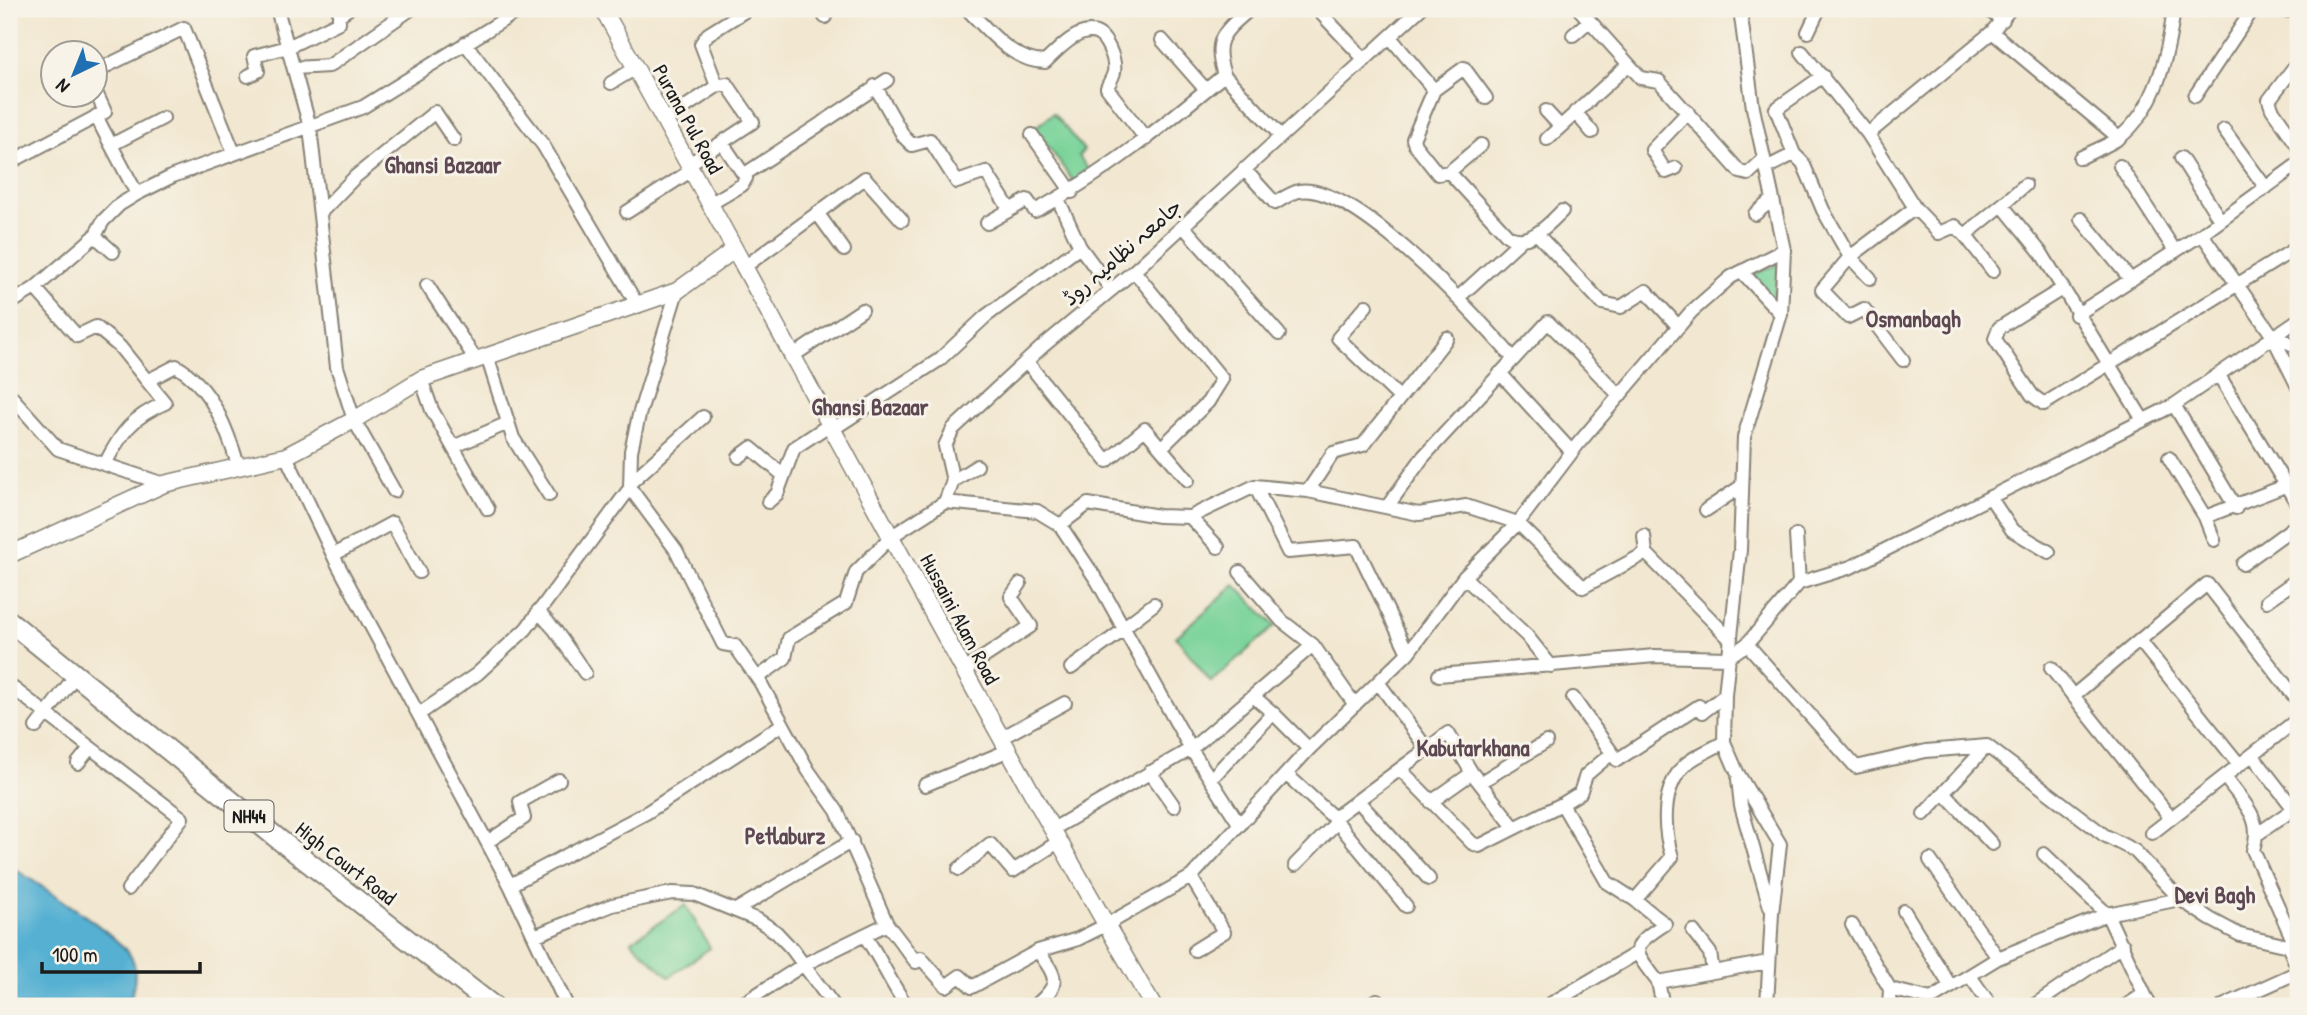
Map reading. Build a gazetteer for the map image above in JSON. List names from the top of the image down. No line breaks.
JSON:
{"streets":{"highway":["NH44","High Court Road"],"main road":["Purana Pul Road","Hussaini Alam Road"],"street":["جامعہ نظامیہ روڈ"]},"crossings":[["Purana Pul Road","Hussaini Alam Road"]],"districts":["Ghansi Bazaar","Osmanbagh","Ghansi Bazaar","Kabutarkhana","Petlaburz","Devi Bagh"],"scale_bar":"100 m","north":"bottom left"}
